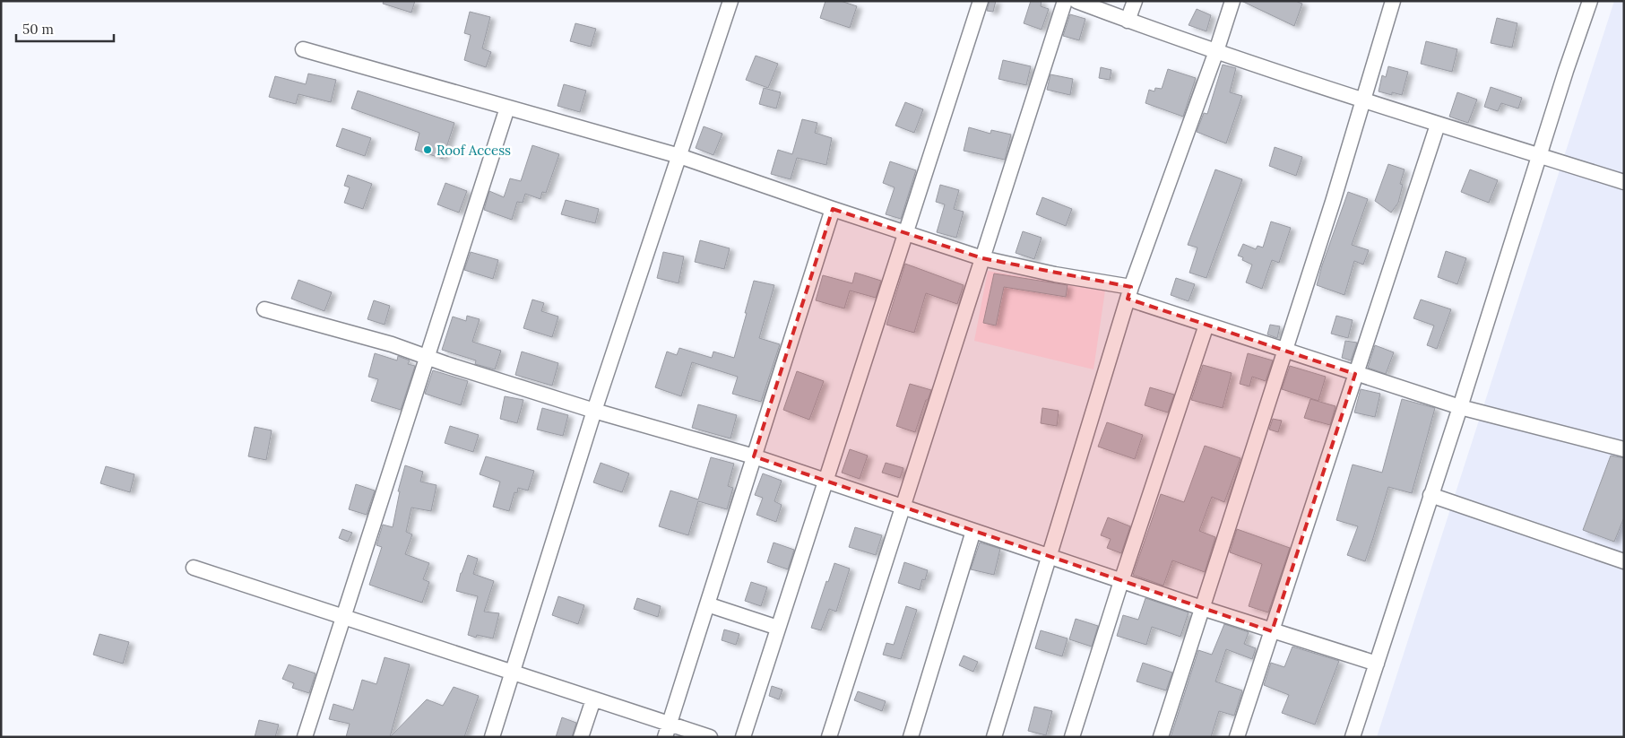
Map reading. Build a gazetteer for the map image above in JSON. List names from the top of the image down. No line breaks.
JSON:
{"places":["Roof Access"],"scale_bar":"50 m"}
